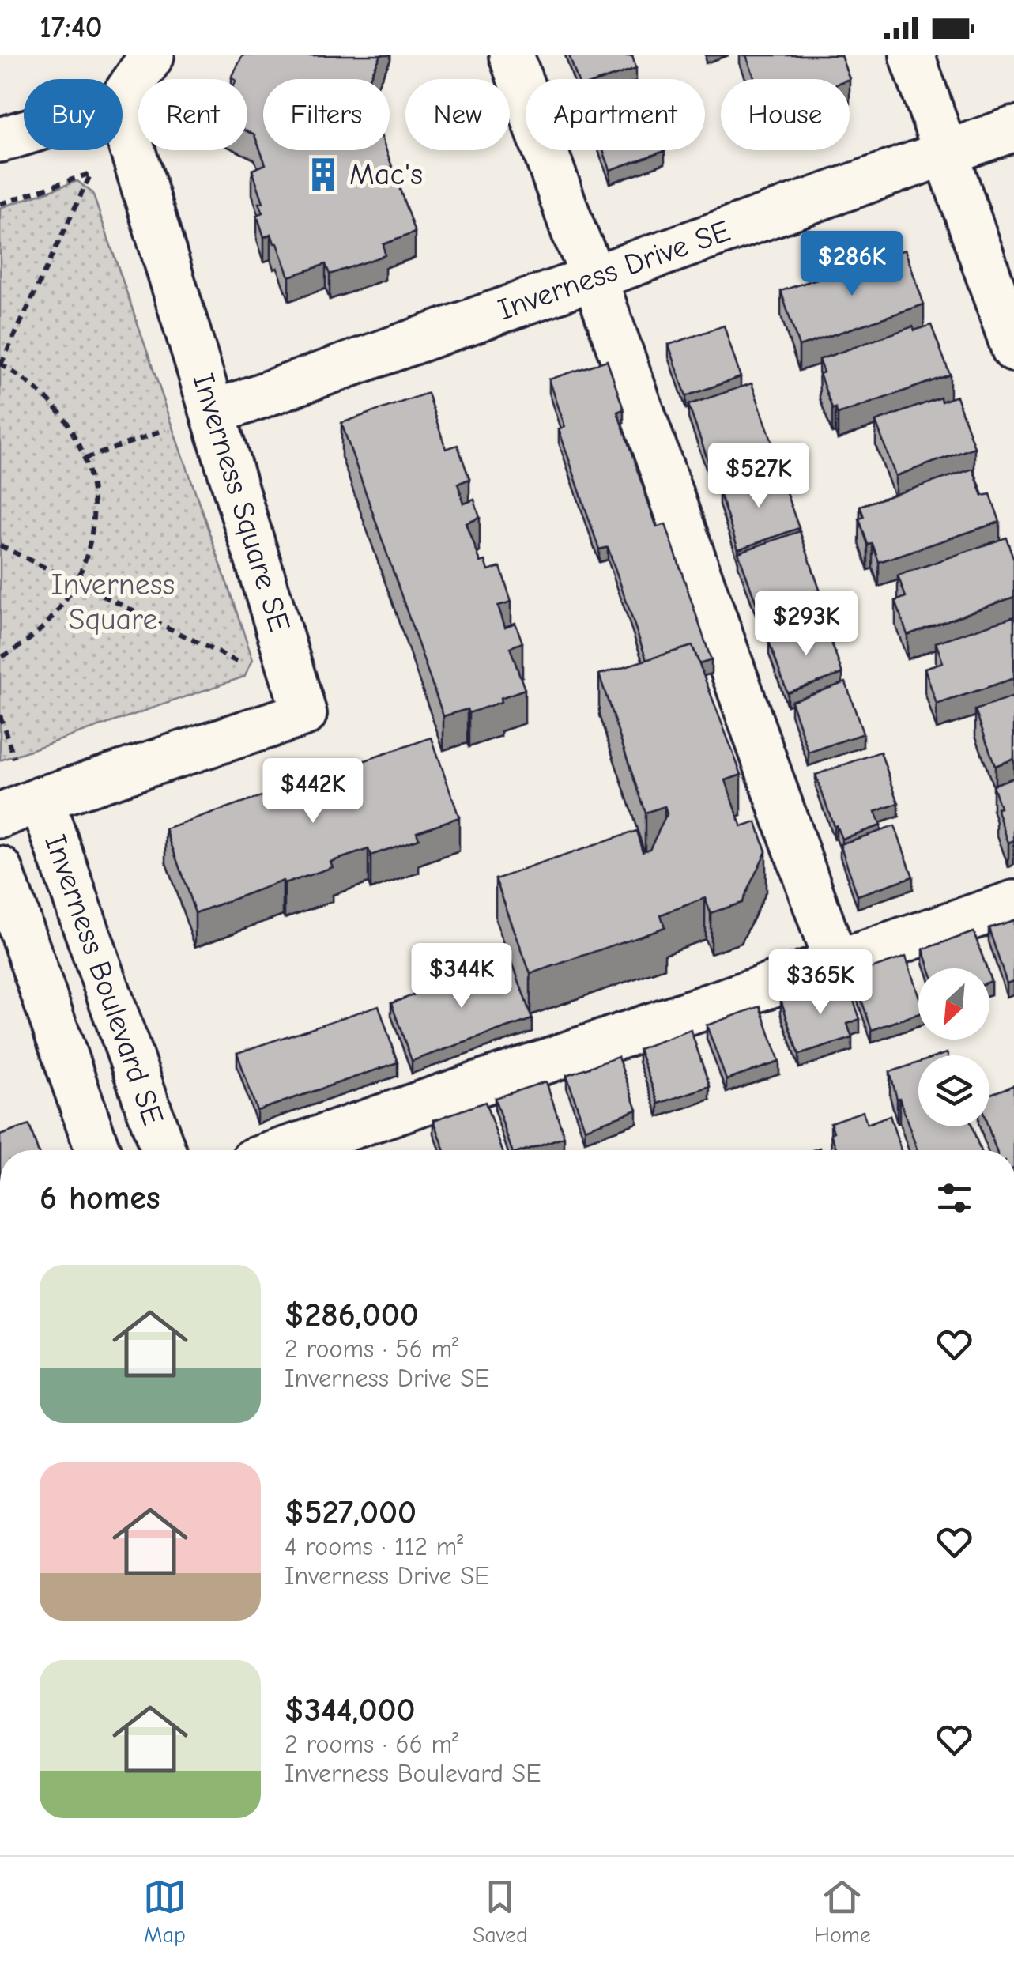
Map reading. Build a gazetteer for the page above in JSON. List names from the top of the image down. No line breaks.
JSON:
{"streets":{"street":["Inverness Drive SE","Inverness Square SE","Inverness Boulevard SE"]},"crossings":[["Inverness Drive SE","Inverness Square SE"],["Inverness Square SE","Inverness Boulevard SE"]],"parks":["Inverness Square"],"places":{"building":["Mac's"]},"north":"bottom left","page":{"status":"17:40","chip":["Buy","Rent","Filters","New","Apartment","House"],"price":["$286K","$527K","$293K","$442K","$344K","$365K"],"heading":"6 homes","list":[{"name":"$286,000","note":"2 rooms · 56 m² · Inverness Drive SE"},{"name":"$527,000","note":"4 rooms · 112 m² · Inverness Drive SE"},{"name":"$344,000","note":"2 rooms · 66 m² · Inverness Boulevard SE"}],"tabs":["Map","Saved","Home"]}}
